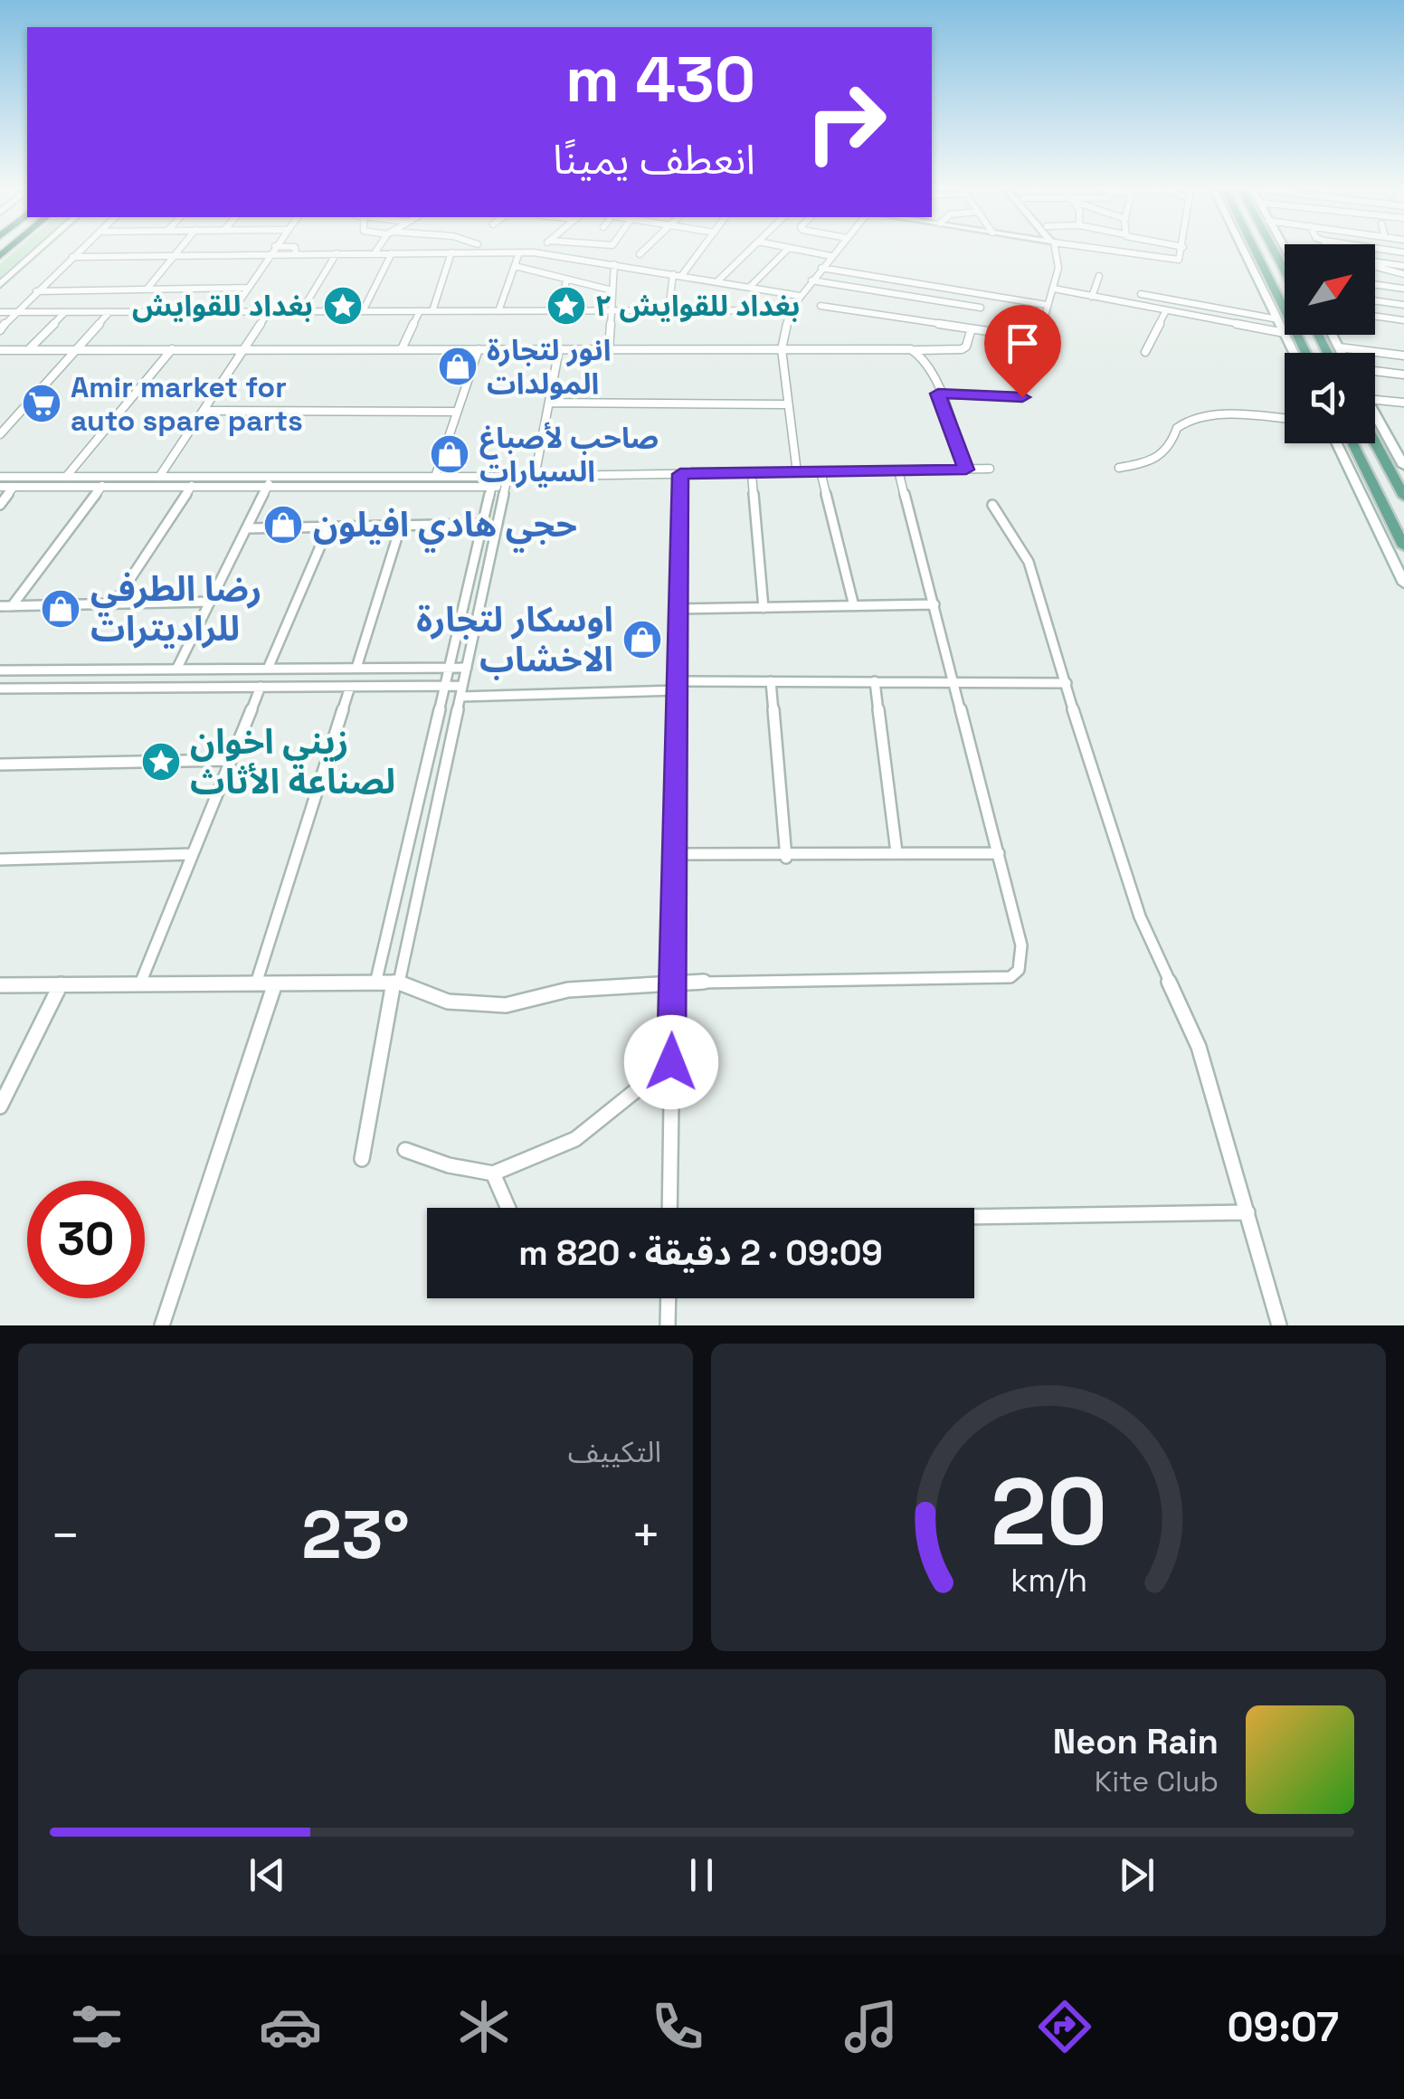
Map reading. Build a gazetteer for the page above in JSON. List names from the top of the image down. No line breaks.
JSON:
{"places":{"place":["بغداد للقوايش","بغداد للقوايش ٢","زيني اخوان لصناعة الأثاث"],"shop":["انور لتجارة المولدات","صاحب لأصباغ السيارات","حجي هادي افيلون","رضا الطرفي للراديترات","اوسكار لتجارة الاخشاب"],"supermarket":["Amir market for auto spare parts"]},"north":"top right","page":{"turn":["430 m","انعطف يمينًا"],"limit":"30","trip":"09:09 · 2 دقيقة · 820 m","tile":"التكييف","heat":["−","23°","+"],"song":["Neon Rain","Kite Club"],"tabs":"09:07","gauge":["20","km/h"]}}
